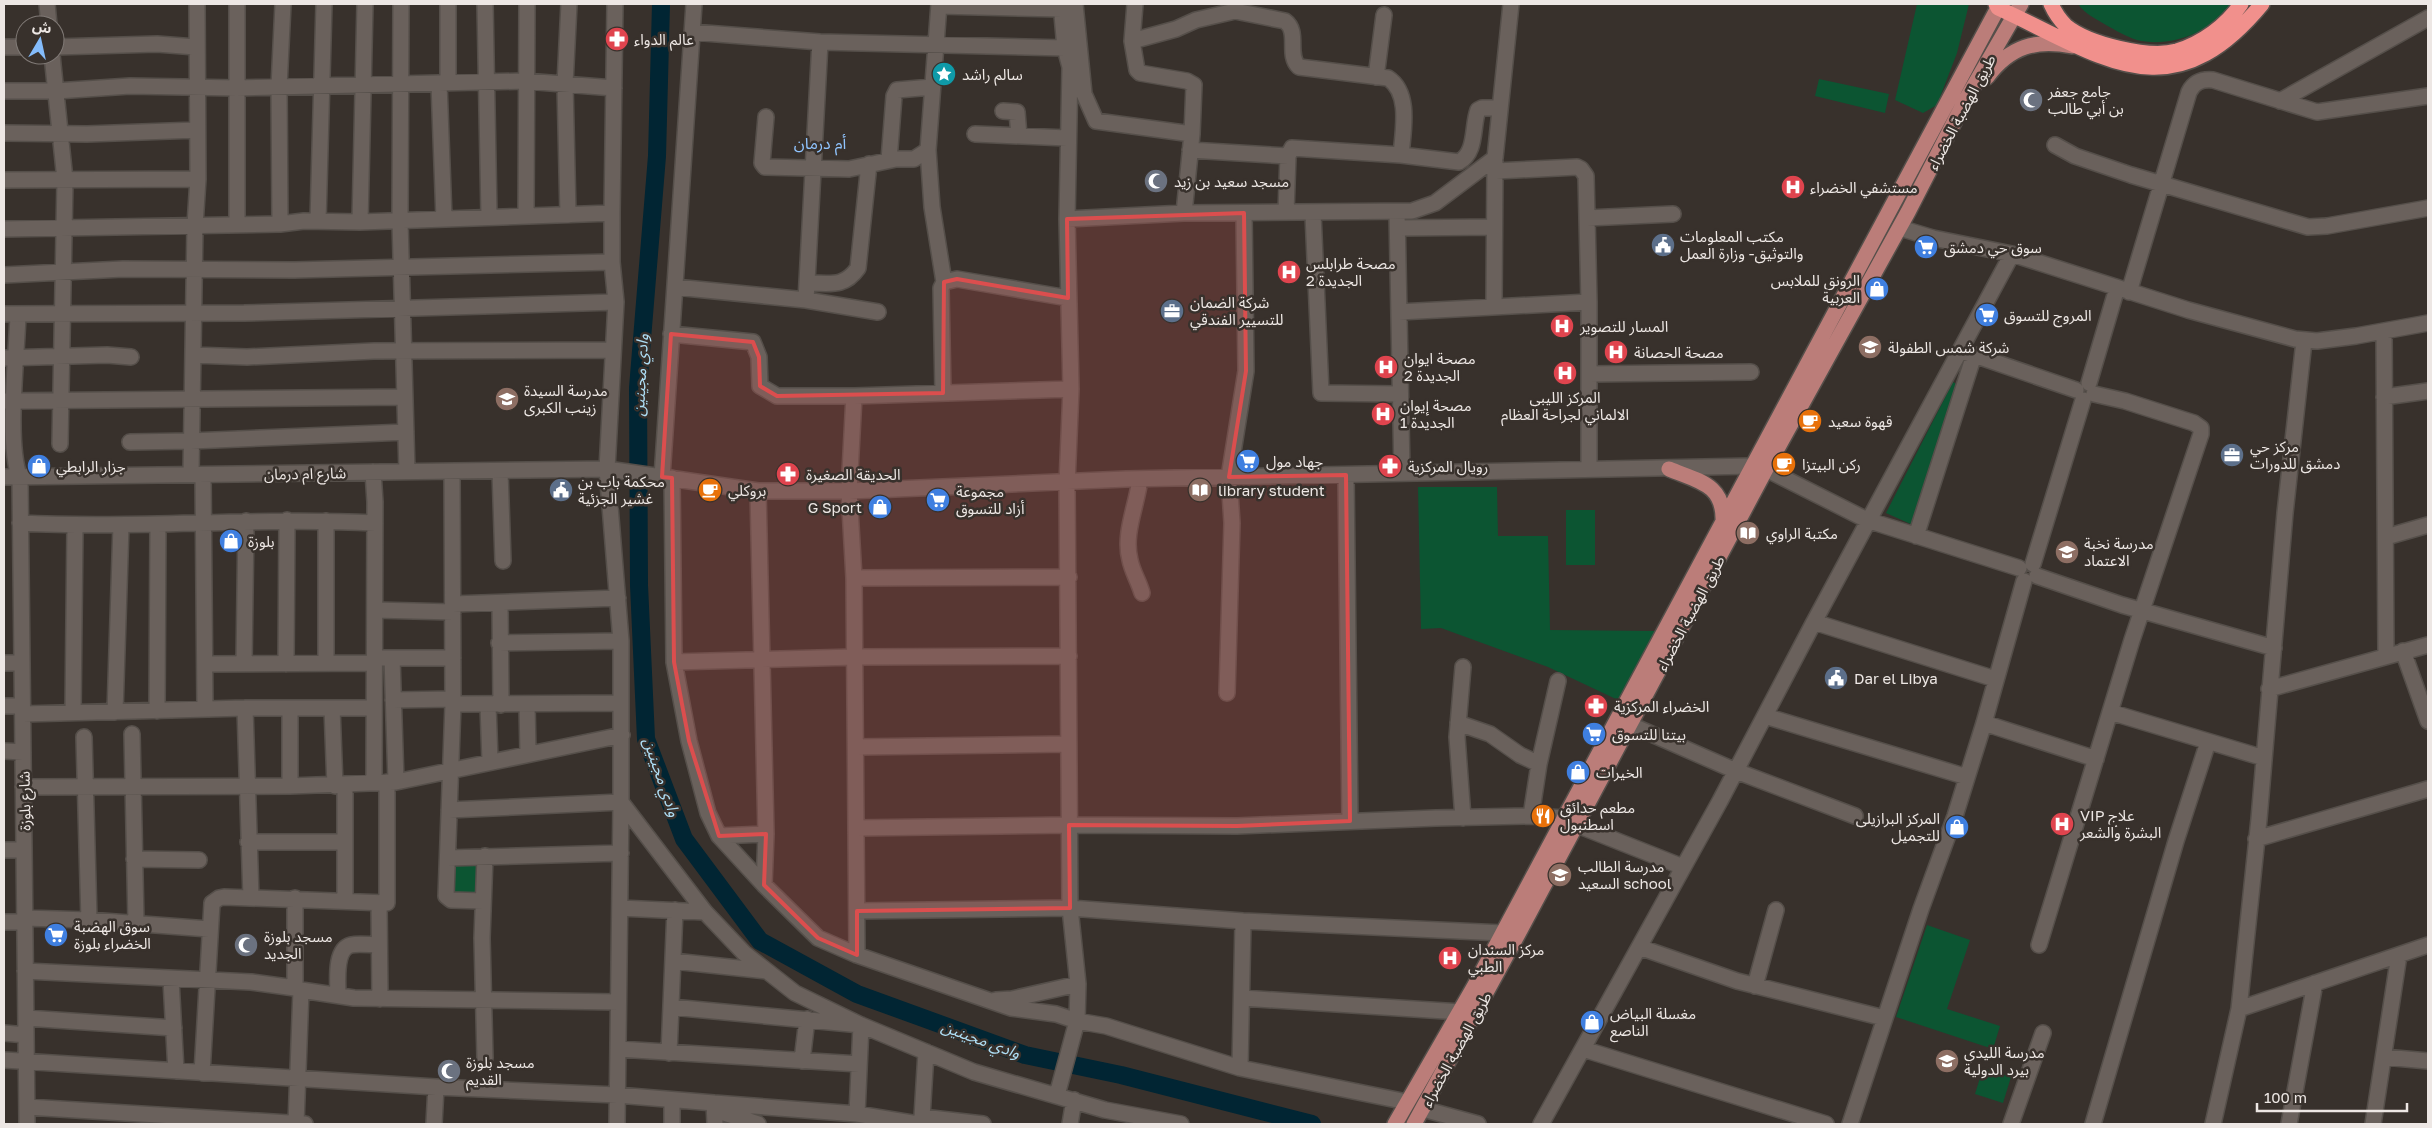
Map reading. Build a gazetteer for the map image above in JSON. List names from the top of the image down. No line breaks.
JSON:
{"streets":{"main road":["طريق الهضبة الخضراء"],"street":["شارع ام درمان","شارع بلوزة"]},"crossings":[["طريق الهضبة الخضراء","شارع ام درمان"],["شارع ام درمان","شارع بلوزة"]],"districts":["أم درمان"],"water":["وادي مجينين"],"places":{"pharmacy":["عالم الدواء","رويال المركزية","الحديقة الصغيرة","الخضراء المركزية"],"place":["سالم راشد"],"mosque":["جامع جعفر بن أبي طالب","مسجد سعيد بن زيد","مسجد بلوزة الجديد","مسجد بلوزة القديم"],"hospital":["مستشفي الخضراء","مصحة طرابلس الجديدة 2","المسار للتصوير","مصحة الحصانة","مصحة ايوان الجديدة 2","المركز الليبي الالماني لجراحة العظام","مصحة إيوان الجديدة 1","VIP علاج البشرة والشعر","مركز السندان الطبي"],"public building":["مكتب المعلومات والتوثيق- وزارة العمل","محكمة باب بن غشير الجزئية","Dar el Libya"],"supermarket":["سوق حي دمشق","المروج للتسوق","جهاد مول","مجموعة أزاد للتسوق","بيتنا للتسوق","سوق الهضبة الخضراء بلوزة"],"shop":["الرونق للملابس العربية","جزار الرابطي","G Sport","بلوزة","الخيرات","المركز البرازيلى للتجميل","مغسلة البياض الناصع"],"office":["شركة الضمان للتسيير الفندقي","مركز حي دمشق للدورات"],"school or university":["شركة شمس الطفولة","مدرسة السيدة زينب الكبرى","مدرسة نخبة الاعتماد","مدرسة الطالب السعيد school","مدرسة الليدي بيرد الدولية"],"cafe":["قهوة سعيد","ركن البيتزا","بروكلي"],"library":["library student","مكتبة الراوي"],"restaurant":["مطعم حدائق اسطنبول"]},"scale_bar":"100 m","north":"top"}
